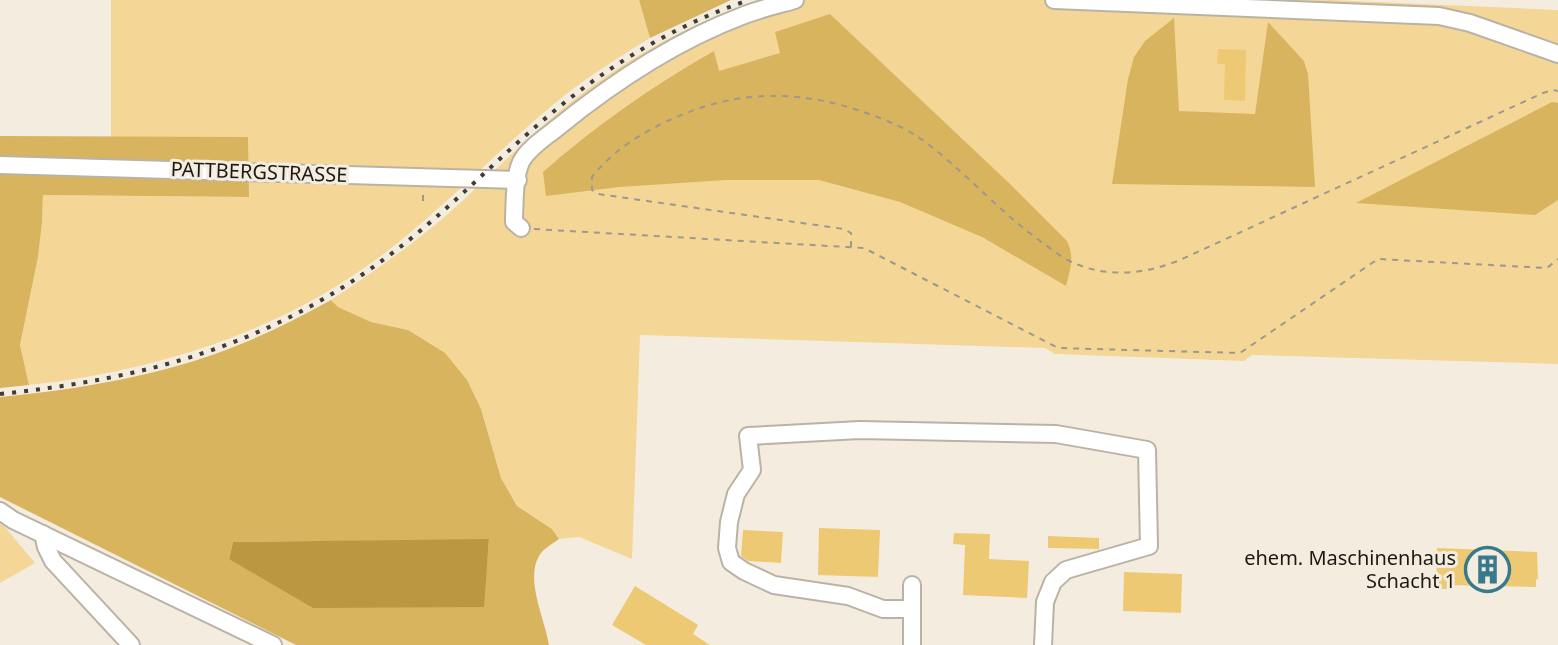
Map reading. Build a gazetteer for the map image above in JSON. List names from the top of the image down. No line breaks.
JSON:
{"streets":{"street":["PATTBERGSTRASSE"]},"places":{"building":["ehem. Maschinenhaus Schacht 1"]}}
